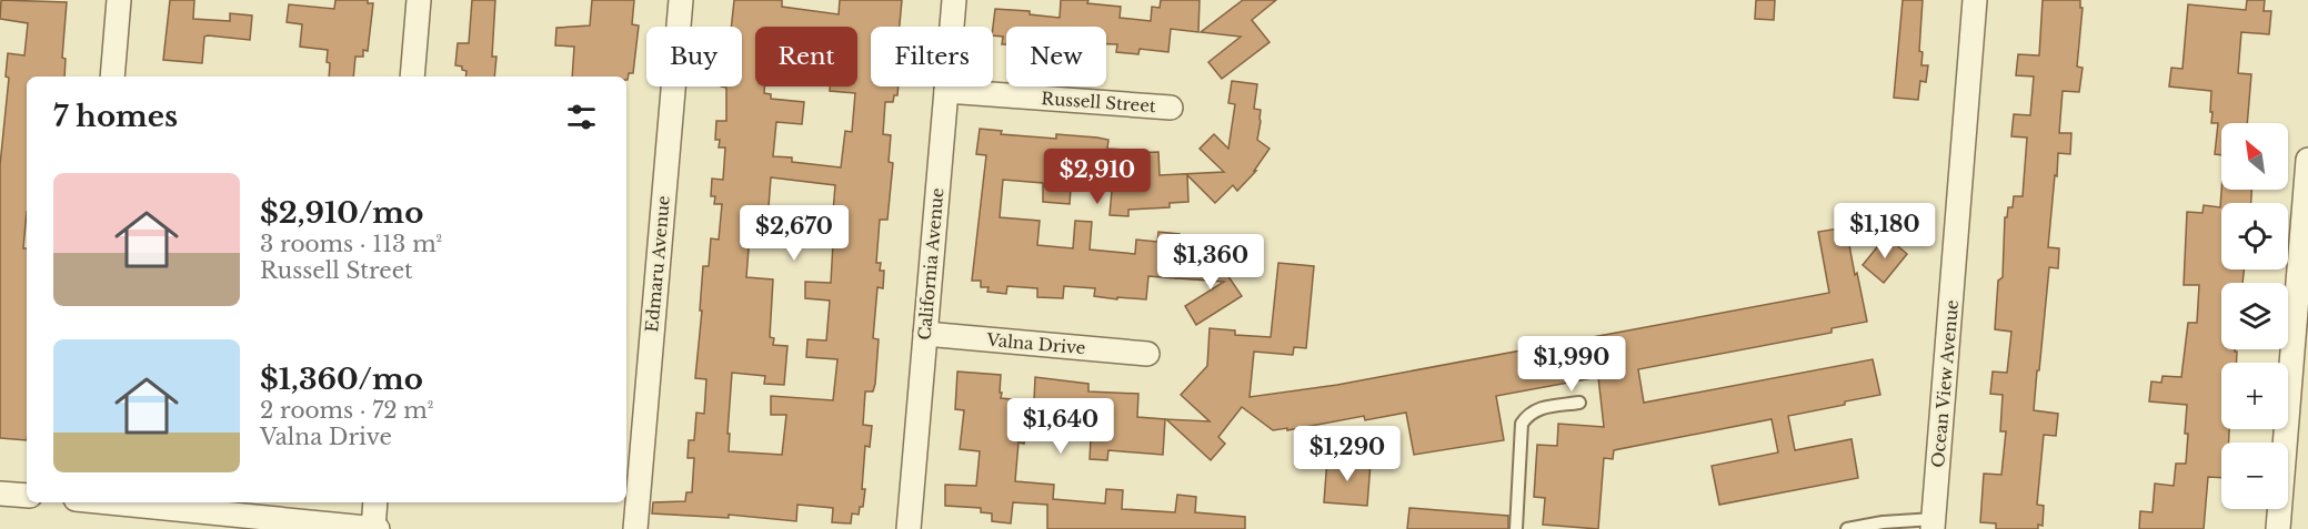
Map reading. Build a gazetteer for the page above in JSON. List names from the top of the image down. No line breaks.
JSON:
{"streets":{"street":["Russell Street","Edmaru Avenue","California Avenue","Valna Drive","Ocean View Avenue"]},"crossings":[["Russell Street","California Avenue"],["California Avenue","Valna Drive"]],"north":"top left","page":{"chip":["Buy","Rent","Filters","New"],"heading":"7 homes","map_buttons":["+","−"],"price":["$2,910","$1,180","$2,670","$1,360","$1,990","$1,640","$1,290"],"list":[{"name":"$2,910/mo","note":"3 rooms · 113 m² · Russell Street"},{"name":"$1,360/mo","note":"2 rooms · 72 m² · Valna Drive"}]}}
